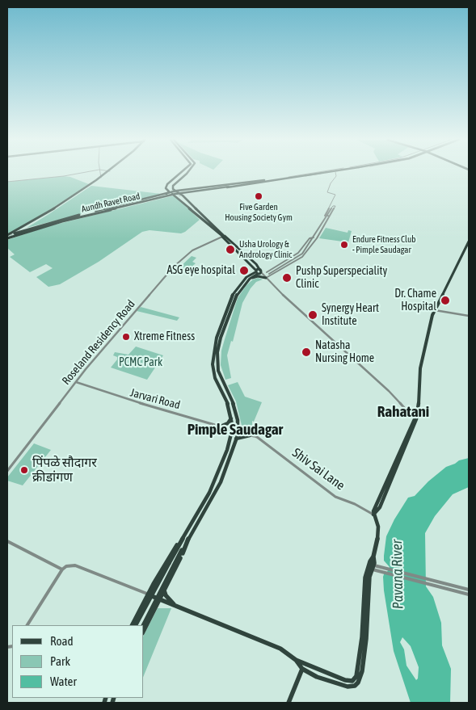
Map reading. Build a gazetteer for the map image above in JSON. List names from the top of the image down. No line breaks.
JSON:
{"streets":{"main road":["Aundh Ravet Road"],"street":["Roseland Residency Road","Jarvari Road","Shiv Sai Lane"]},"crossings":[["Roseland Residency Road","Jarvari Road"],["Jarvari Road","Shiv Sai Lane"]],"districts":["Rahatani","Pimple Saudagar"],"water":["Pavana River"],"parks":["PCMC Park"],"places":["Five Garden Housing Society Gym","Endure Fitness Club - Pimple Saudagar","Usha Urology & Andrology Clinic","ASG eye hospital","Pushp Superspeciality Clinic","Dr. Chame Hospital","Synergy Heart Institute","Xtreme Fitness","Natasha Nursing Home","पिंपळे सौदागर क्रीडांगण"],"legend":["Road","Park","Water"]}
